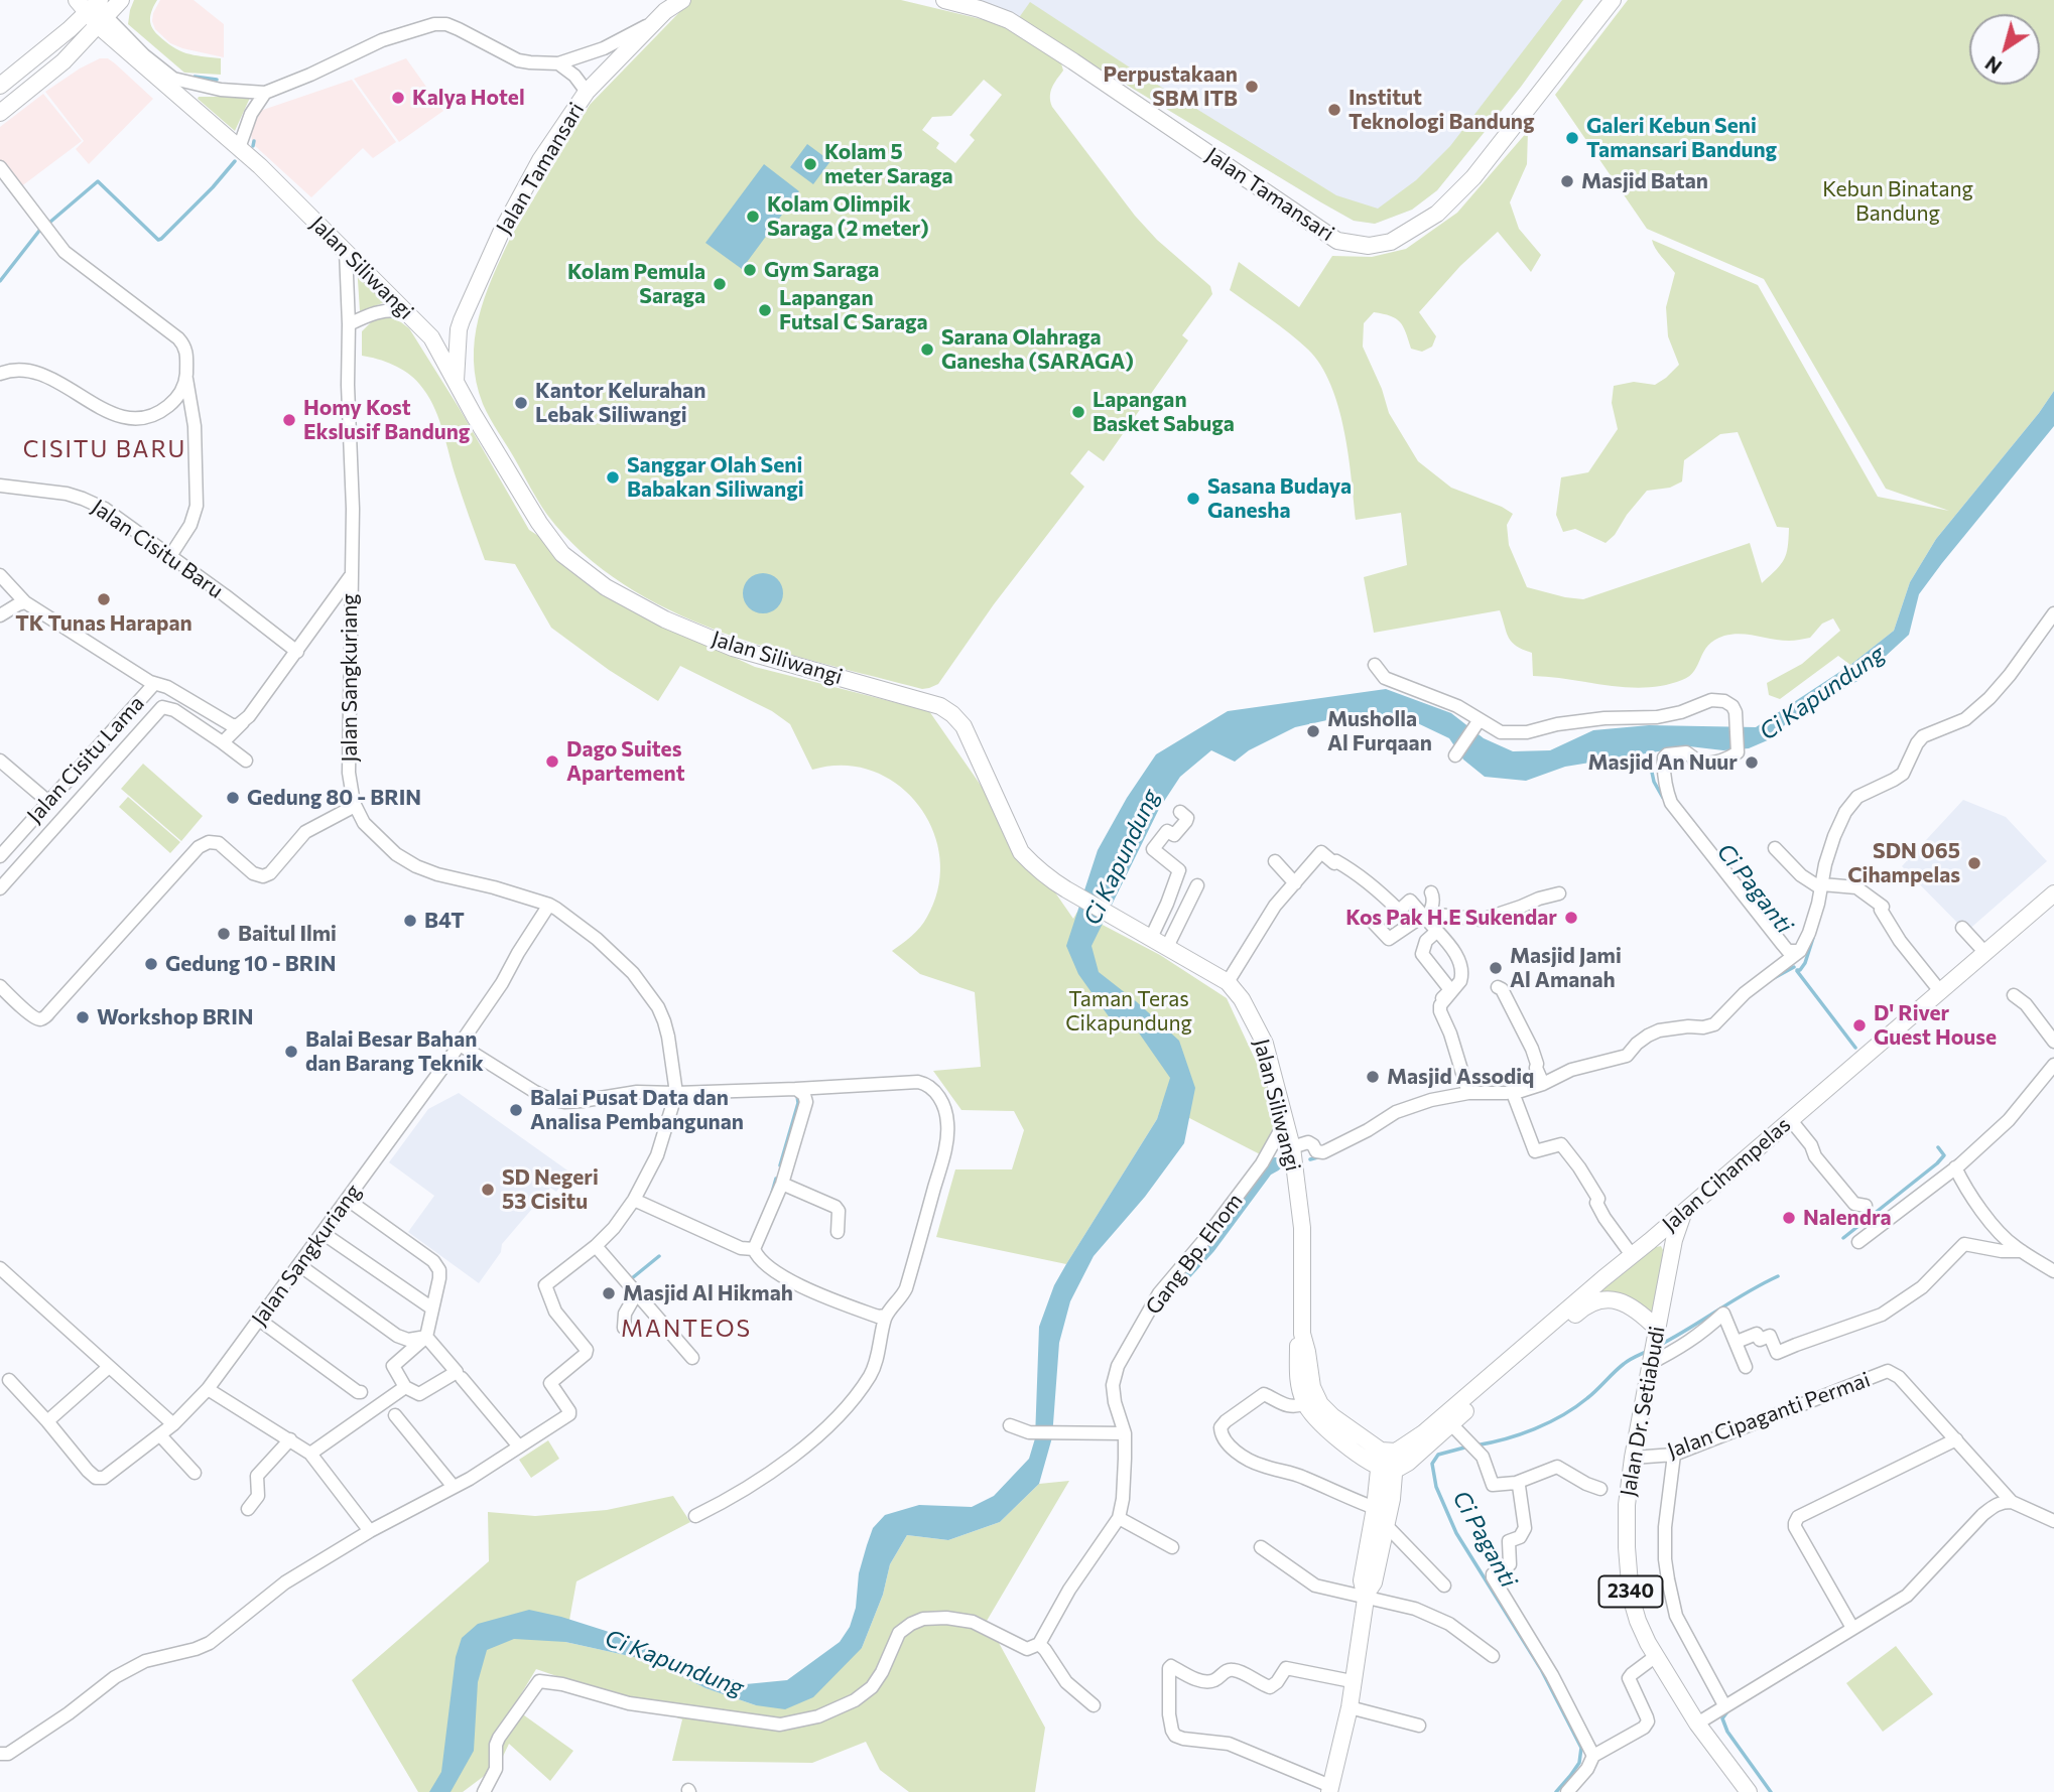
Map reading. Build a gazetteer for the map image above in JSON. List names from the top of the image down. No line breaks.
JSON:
{"streets":{"main road":["Jalan Tamansari","Jalan Siliwangi","Jalan Cihampelas","Jalan Dr. Setiabudi","2340"],"street":["Jalan Cisitu Baru","Jalan Sangkuriang","Jalan Cisitu Lama","Gang Bp. Ehom","Jalan Cipaganti Permai"]},"crossings":[["Jalan Tamansari","Jalan Siliwangi"],["Jalan Siliwangi","Jalan Sangkuriang"],["Jalan Siliwangi","Jalan Cihampelas"],["Jalan Siliwangi","Gang Bp. Ehom"],["Jalan Cihampelas","Jalan Dr. Setiabudi"],["Jalan Dr. Setiabudi","Jalan Cipaganti Permai"]],"districts":["CISITU BARU","MANTEOS"],"water":["Ci Kapundung","Ci Paganti"],"parks":["Kebun Binatang Bandung","Taman Teras Cikapundung"],"places":["Perpustakaan SBM ITB","Kalya Hotel","Institut Teknologi Bandung","Galeri Kebun Seni Tamansari Bandung","Kolam 5 meter Saraga","Masjid Batan","Kolam Olimpik Saraga (2 meter)","Gym Saraga","Kolam Pemula Saraga","Lapangan Futsal C Saraga","Sarana Olahraga Ganesha (SARAGA)","Kantor Kelurahan Lebak Siliwangi","Lapangan Basket Sabuga","Homy Kost Ekslusif Bandung","Sanggar Olah Seni Babakan Siliwangi","Sasana Budaya Ganesha","TK Tunas Harapan","Musholla Al Furqaan","Dago Suites Apartement","Masjid An Nuur","Gedung 80 - BRIN","SDN 065 Cihampelas","Kos Pak H.E Sukendar","B4T","Baitul Ilmi","Gedung 10 - BRIN","Masjid Jami Al Amanah","Workshop BRIN","D' River Guest House","Balai Besar Bahan dan Barang Teknik","Masjid Assodiq","Balai Pusat Data dan Analisa Pembangunan","SD Negeri 53 Cisitu","Nalendra","Masjid Al Hikmah"],"north":"bottom left"}
